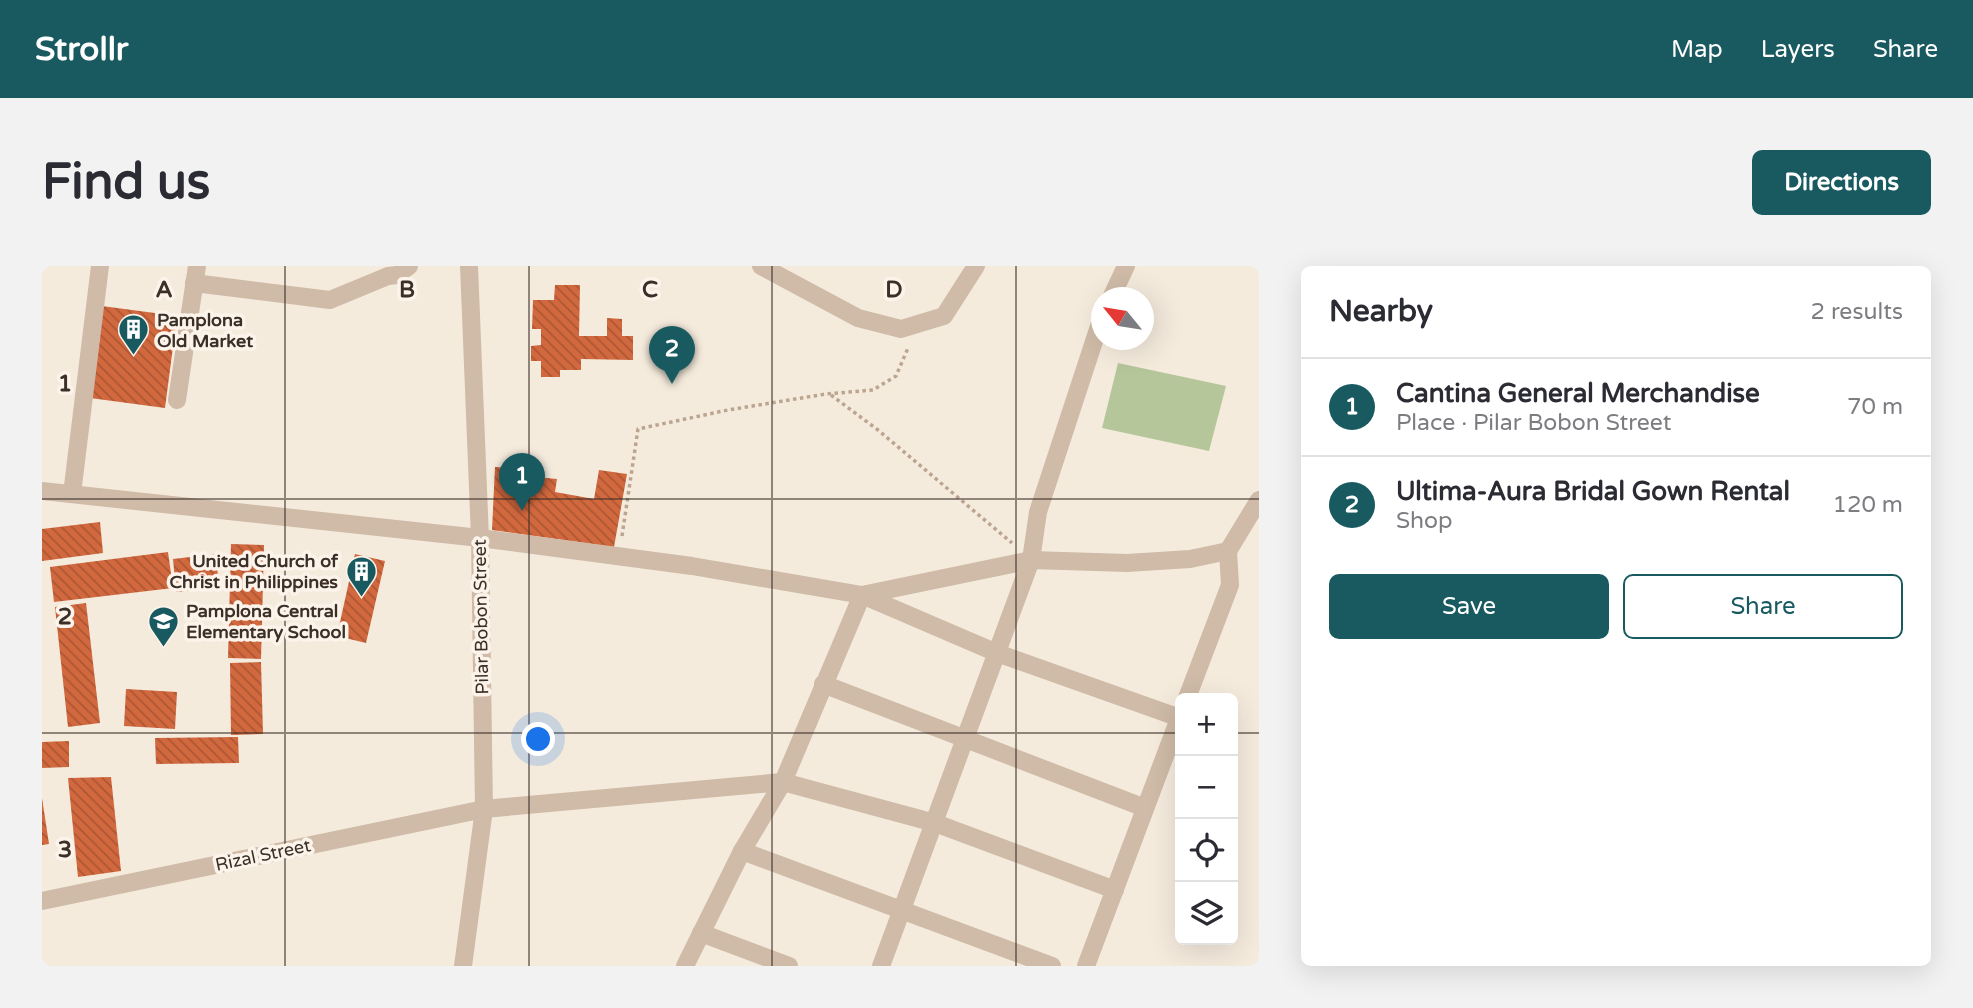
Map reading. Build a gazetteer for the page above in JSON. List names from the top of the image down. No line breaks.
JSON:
{"streets":{"street":["Pilar Bobon Street","Rizal Street"]},"crossings":[["Pilar Bobon Street","Rizal Street"]],"places":{"building":["Pamplona Old Market","United Church of Christ in Philippines"],"school or university":["Pamplona Central Elementary School"]},"north":"top left","page":{"header":"Strollr","nav":["Map","Layers","Share"],"buttons":["Directions",["Save","Share"]],"title":"Find us","heading":["Nearby","2 results"],"pins":["2","1"],"list":[{"mark":"1","name":"Cantina General Merchandise","note":"Place · Pilar Bobon Street","value":"70 m"},{"mark":"2","name":"Ultima-Aura Bridal Gown Rental","note":"Shop","value":"120 m"}],"map_buttons":["+","−"]},"grid":{"columns":["A","B","C","D"],"rows":["1","2","3"]}}
